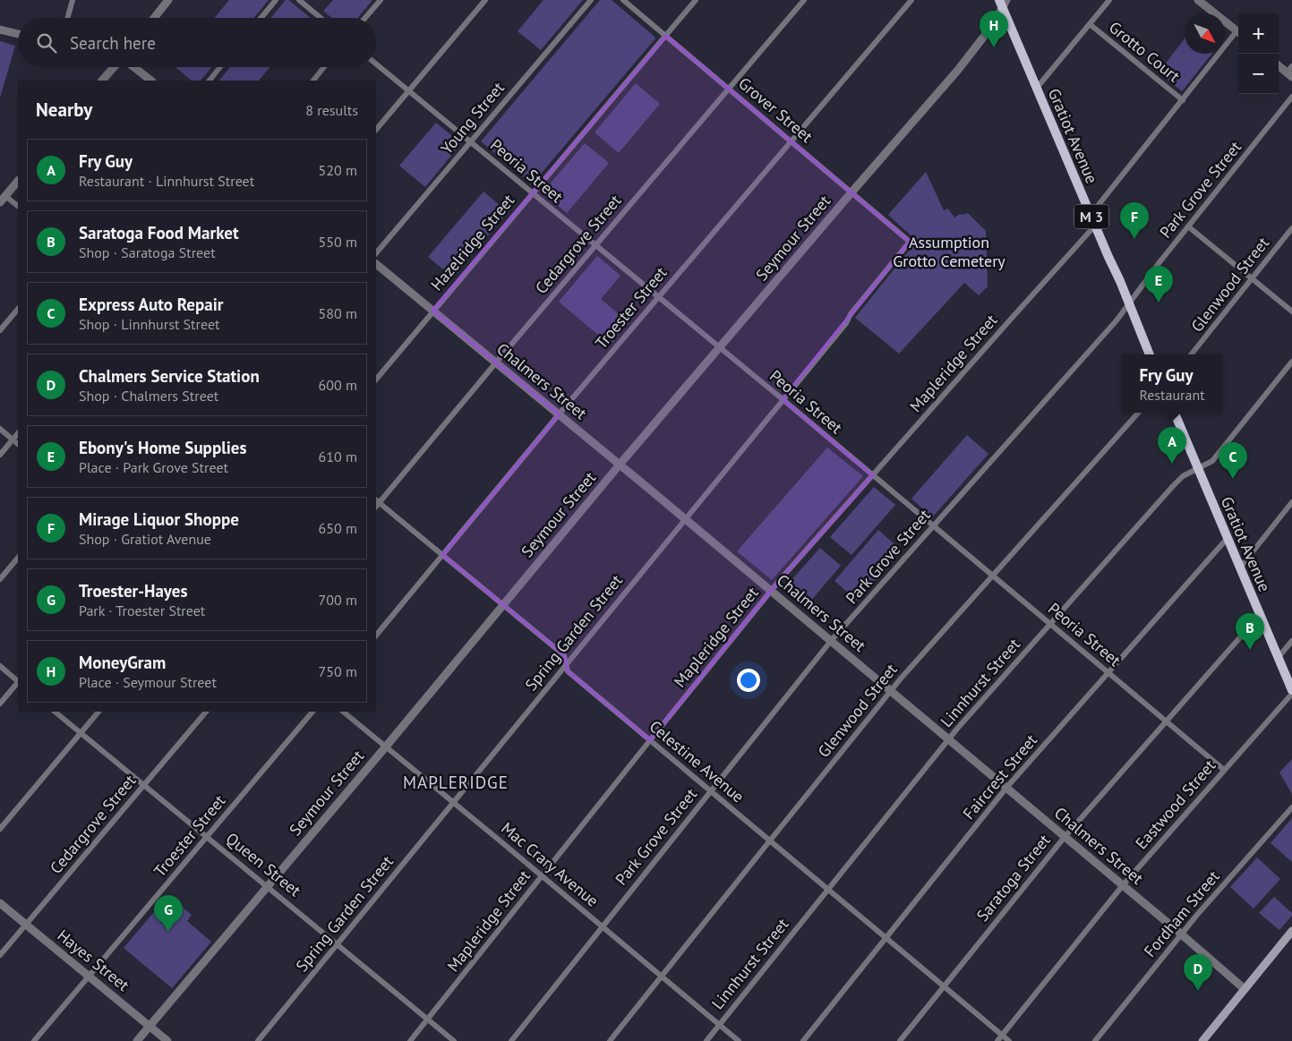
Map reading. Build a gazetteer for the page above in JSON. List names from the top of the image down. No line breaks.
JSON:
{"streets":{"main road":["Gratiot Avenue","M 3"],"street":["Grotto Court","Grover Street","Young Street","Peoria Street","Park Grove Street","Seymour Street","Hazelridge Street","Cedargrove Street","Glenwood Street","Troester Street","Mapleridge Street","Chalmers Street","Spring Garden Street","Linnhurst Street","Celestine Avenue","Faircrest Street","Eastwood Street","Queen Street","Mac Crary Avenue","Saratoga Street","Fordham Street","Hayes Street"]},"crossings":[["Grover Street","Seymour Street"],["Grover Street","Hazelridge Street"],["Grover Street","Cedargrove Street"],["Grover Street","Troester Street"],["Grover Street","Spring Garden Street"],["Young Street","Peoria Street"],["Gratiot Avenue","Park Grove Street"],["Gratiot Avenue","Seymour Street"],["Gratiot Avenue","Mapleridge Street"],["Gratiot Avenue","Linnhurst Street"],["Gratiot Avenue","Faircrest Street"],["Gratiot Avenue","Eastwood Street"],["Gratiot Avenue","Saratoga Street"],["Peoria Street","Park Grove Street"],["Peoria Street","Seymour Street"],["Peoria Street","Hazelridge Street"],["Peoria Street","Cedargrove Street"],["Peoria Street","Glenwood Street"],["Peoria Street","Troester Street"],["Peoria Street","Mapleridge Street"],["Peoria Street","Spring Garden Street"],["Peoria Street","Linnhurst Street"],["Peoria Street","Faircrest Street"],["Peoria Street","Eastwood Street"],["Peoria Street","Saratoga Street"],["Park Grove Street","Chalmers Street"],["Park Grove Street","Celestine Avenue"],["Park Grove Street","Mac Crary Avenue"],["Seymour Street","Chalmers Street"],["Seymour Street","Celestine Avenue"],["Seymour Street","Queen Street"],["Seymour Street","Mac Crary Avenue"],["Seymour Street","Hayes Street"],["Hazelridge Street","Chalmers Street"],["Cedargrove Street","Chalmers Street"],["Cedargrove Street","Celestine Avenue"],["Cedargrove Street","Queen Street"],["Cedargrove Street","Hayes Street"],["Glenwood Street","Chalmers Street"],["Glenwood Street","Celestine Avenue"],["Glenwood Street","Mac Crary Avenue"],["Troester Street","Chalmers Street"],["Troester Street","Celestine Avenue"],["Troester Street","Queen Street"],["Troester Street","Hayes Street"],["Mapleridge Street","Chalmers Street"],["Mapleridge Street","Celestine Avenue"],["Mapleridge Street","Queen Street"],["Mapleridge Street","Mac Crary Avenue"],["Chalmers Street","Spring Garden Street"],["Chalmers Street","Linnhurst Street"],["Chalmers Street","Faircrest Street"],["Chalmers Street","Eastwood Street"],["Chalmers Street","Saratoga Street"],["Chalmers Street","Fordham Street"],["Spring Garden Street","Celestine Avenue"],["Spring Garden Street","Queen Street"],["Spring Garden Street","Mac Crary Avenue"],["Linnhurst Street","Celestine Avenue"],["Linnhurst Street","Mac Crary Avenue"],["Celestine Avenue","Faircrest Street"],["Celestine Avenue","Eastwood Street"],["Celestine Avenue","Saratoga Street"]],"districts":["MAPLERIDGE"],"parks":["Assumption Grotto Cemetery"],"north":"bottom right","page":{"pins":["H","F","E","A","C","B","G","D"],"map_buttons":["+","−"],"search":"Search here","heading":["Nearby","8 results"],"list":[{"mark":"A","name":"Fry Guy","note":"Restaurant · Linnhurst Street","value":"520 m"},{"mark":"B","name":"Saratoga Food Market","note":"Shop · Saratoga Street","value":"550 m"},{"mark":"C","name":"Express Auto Repair","note":"Shop · Linnhurst Street","value":"580 m"},{"mark":"D","name":"Chalmers Service Station","note":"Shop · Chalmers Street","value":"600 m"},{"mark":"E","name":"Ebony's Home Supplies","note":"Place · Park Grove Street","value":"610 m"},{"mark":"F","name":"Mirage Liquor Shoppe","note":"Shop · Gratiot Avenue","value":"650 m"},{"mark":"G","name":"Troester-Hayes","note":"Park · Troester Street","value":"700 m"},{"mark":"H","name":"MoneyGram","note":"Place · Seymour Street","value":"750 m"}],"popup":["Fry Guy","Restaurant"]}}
